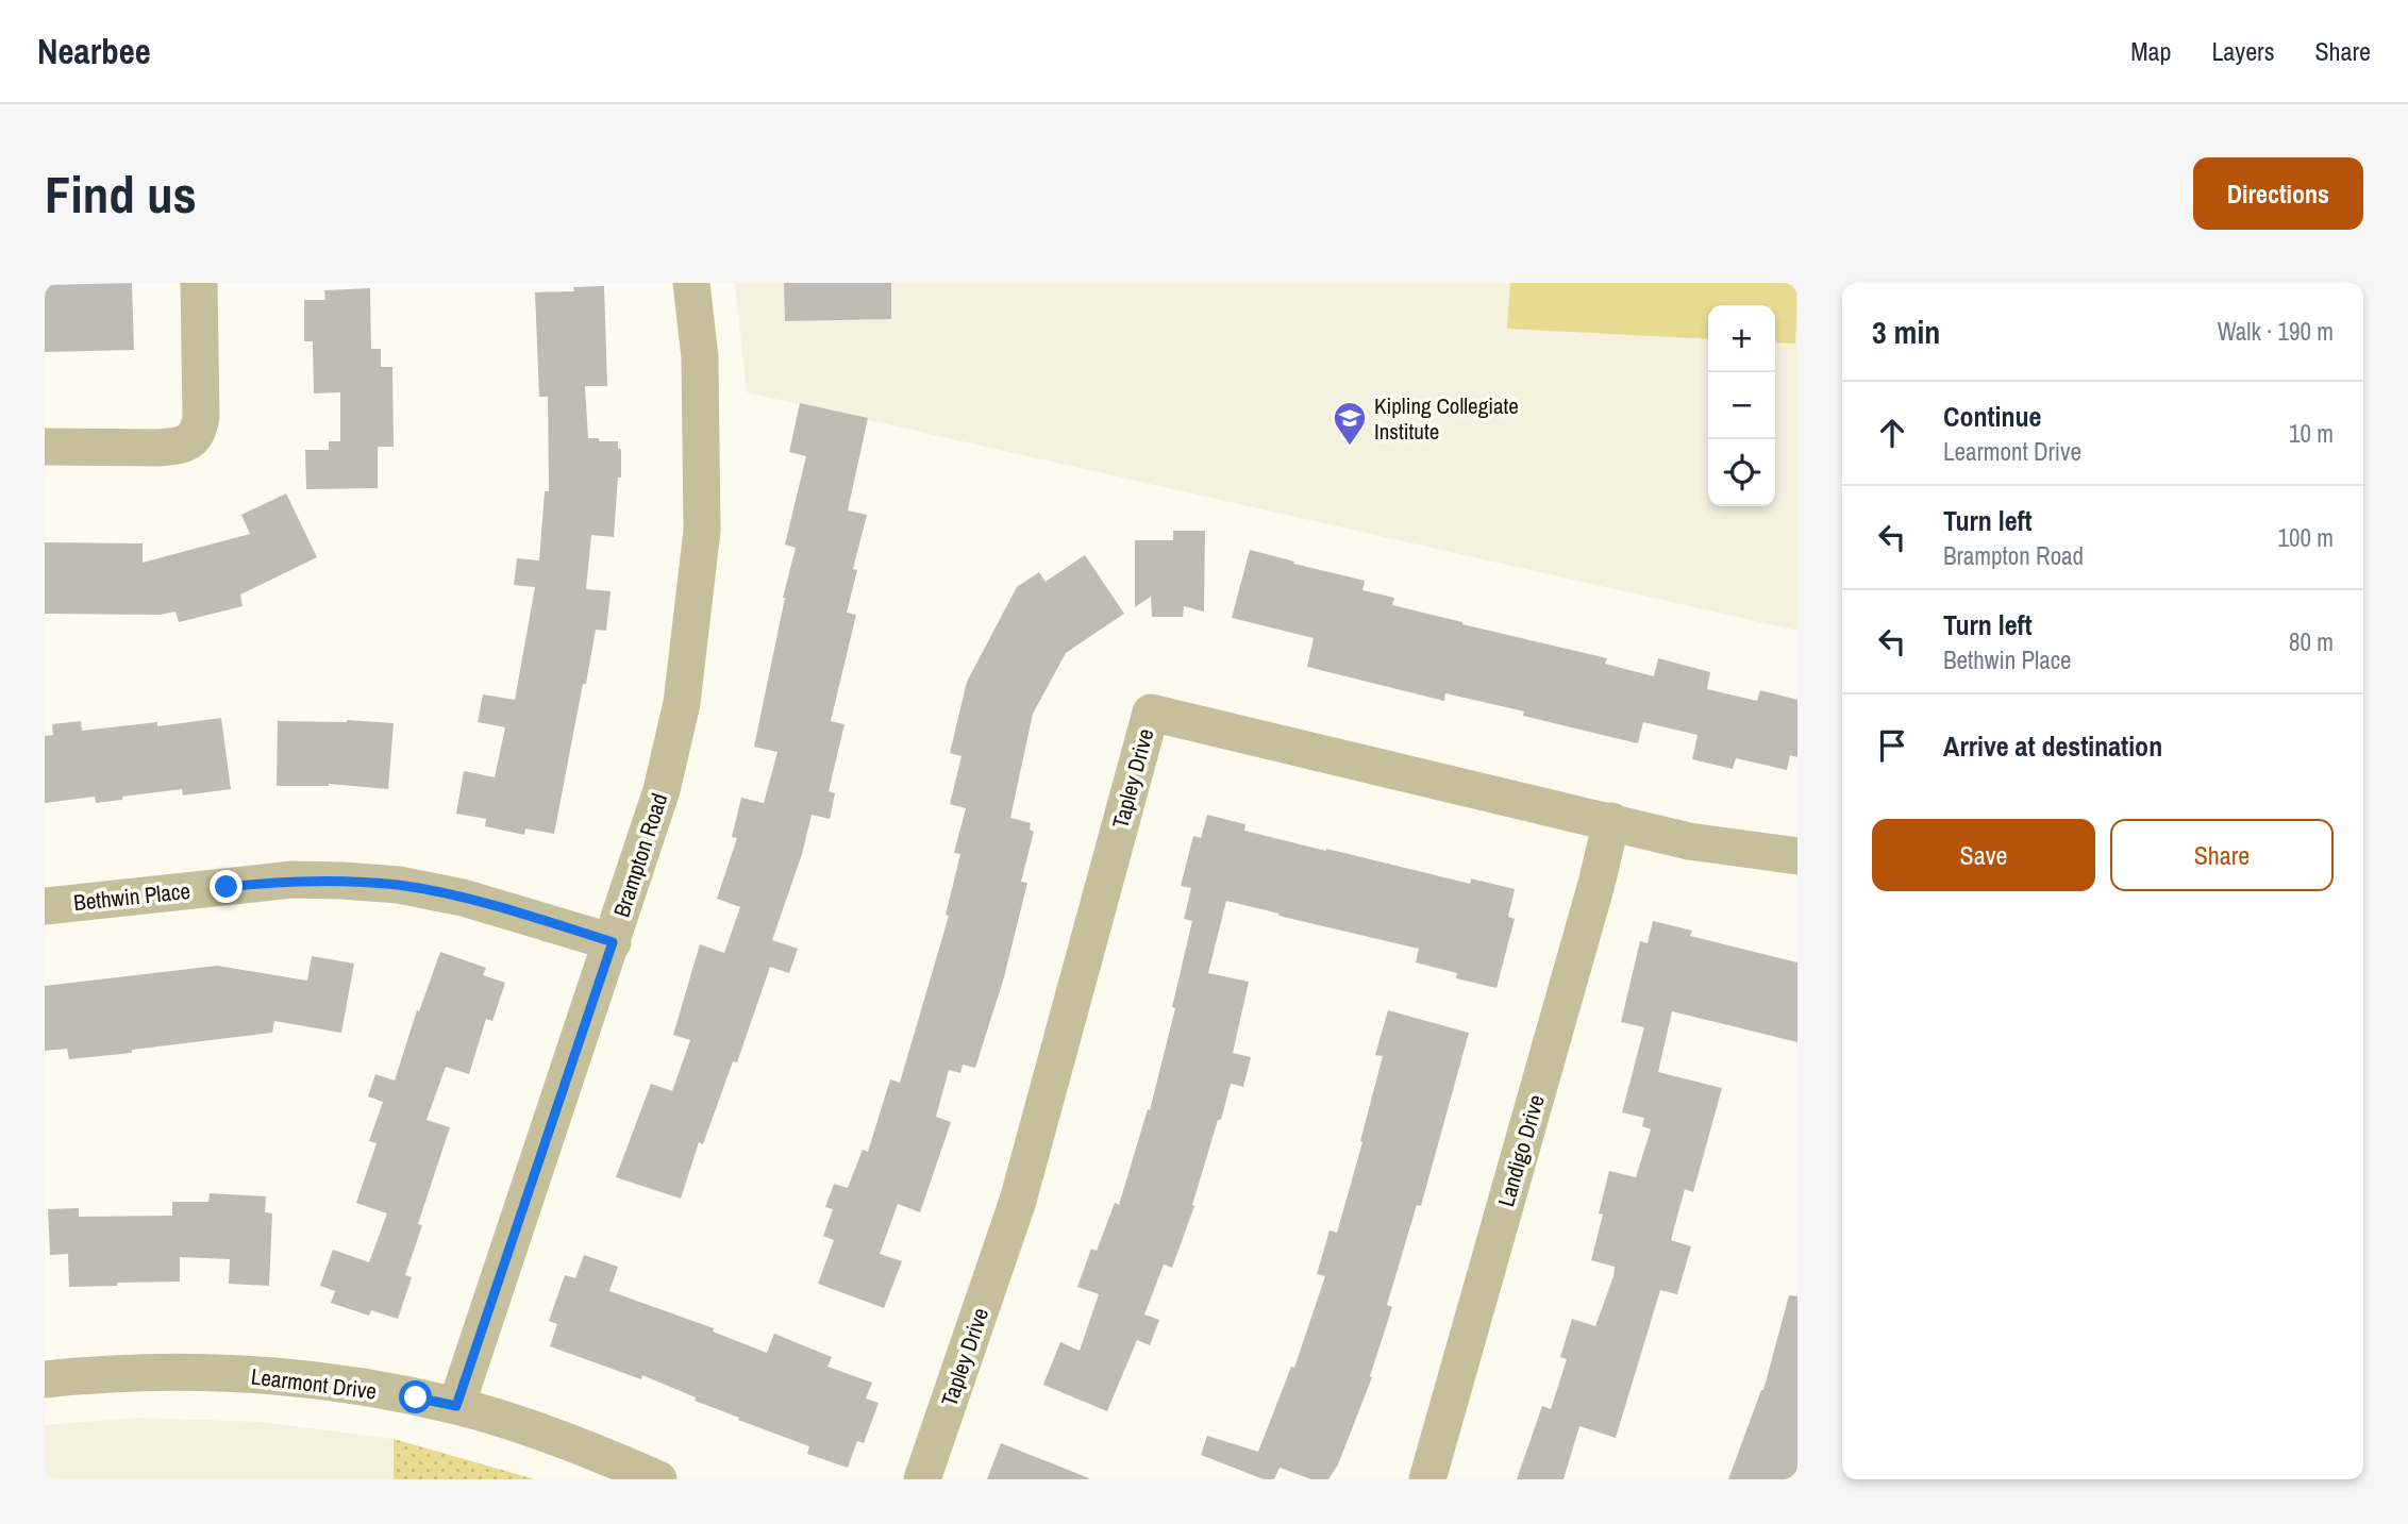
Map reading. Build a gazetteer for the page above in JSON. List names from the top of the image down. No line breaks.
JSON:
{"streets":{"street":["Tapley Drive","Brampton Road","Bethwin Place","Landigo Drive","Learmont Drive"]},"crossings":[["Tapley Drive","Landigo Drive"],["Brampton Road","Bethwin Place"],["Brampton Road","Learmont Drive"]],"places":{"school or university":["Kipling Collegiate Institute"]},"page":{"header":"Nearbee","nav":["Map","Layers","Share"],"buttons":["Directions",["Save","Share"]],"title":"Find us","heading":["3 min","Walk · 190 m"],"map_buttons":["+","−"],"list":[["Continue","Learmont Drive","10 m"],["Turn left","Brampton Road","100 m"],["Turn left","Bethwin Place","80 m"],"Arrive at destination"]}}
